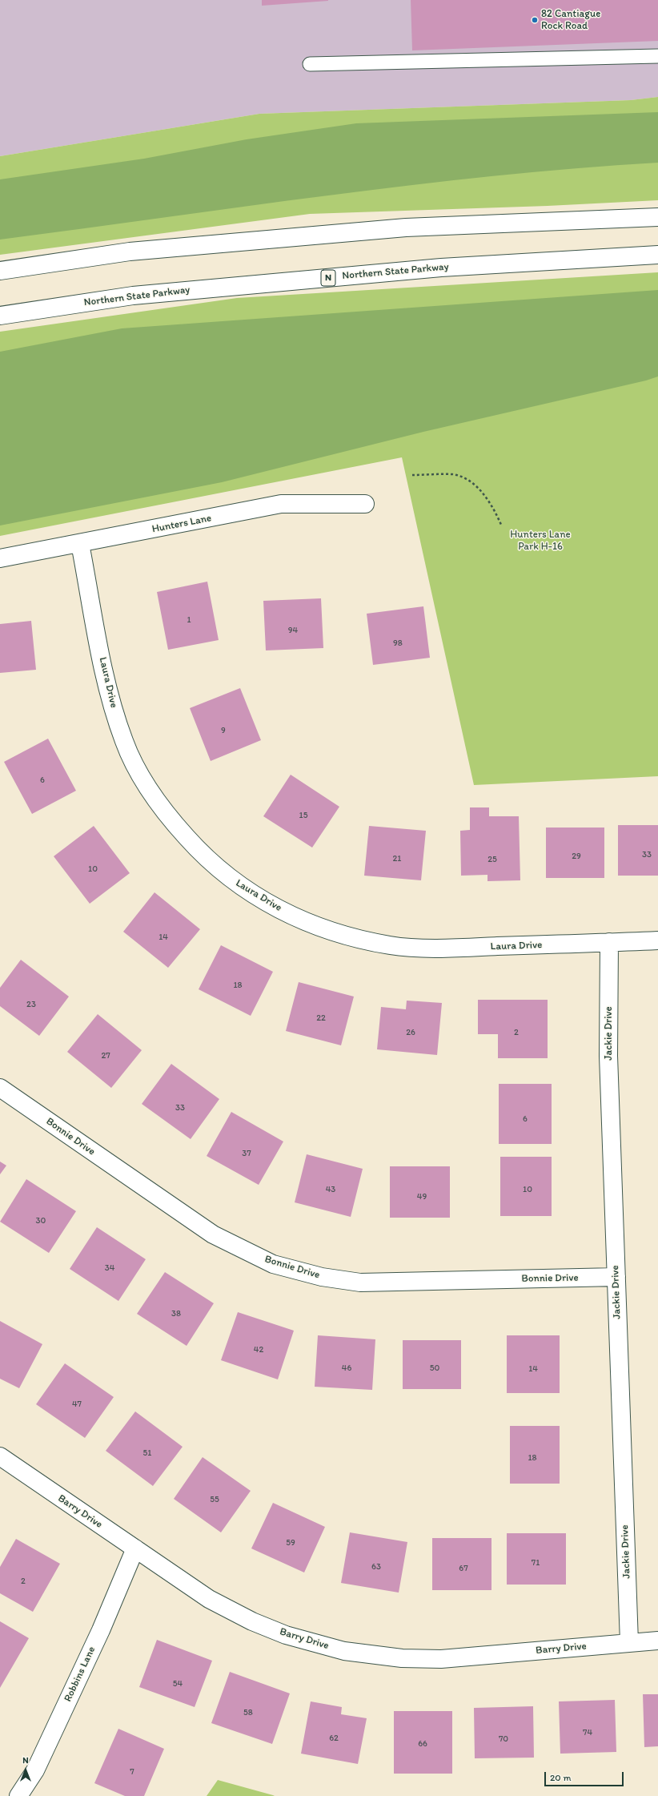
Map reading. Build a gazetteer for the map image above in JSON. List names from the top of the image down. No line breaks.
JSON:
{"streets":{"main road":["Northern State Parkway","N","Hunters Lane","Laura Drive","Jackie Drive","Bonnie Drive","Barry Drive","Robbins Lane"]},"crossings":[["Hunters Lane","Laura Drive"],["Laura Drive","Jackie Drive"],["Jackie Drive","Bonnie Drive"],["Jackie Drive","Barry Drive"],["Barry Drive","Robbins Lane"]],"parks":["Hunters Lane Park H-16"],"places":["82 Cantiague Rock Road"],"house_numbers":["1","94","98","9","6","15","33","29","21","25","10","14","18","23","22","26","2","27","33","6","37","43","10","49","30","34","38","42","46","50","14","47","51","18","55","59","71","63","67","2","54","58","74","62","70","66","7"],"scale_bar":"20 m","north":"top"}
